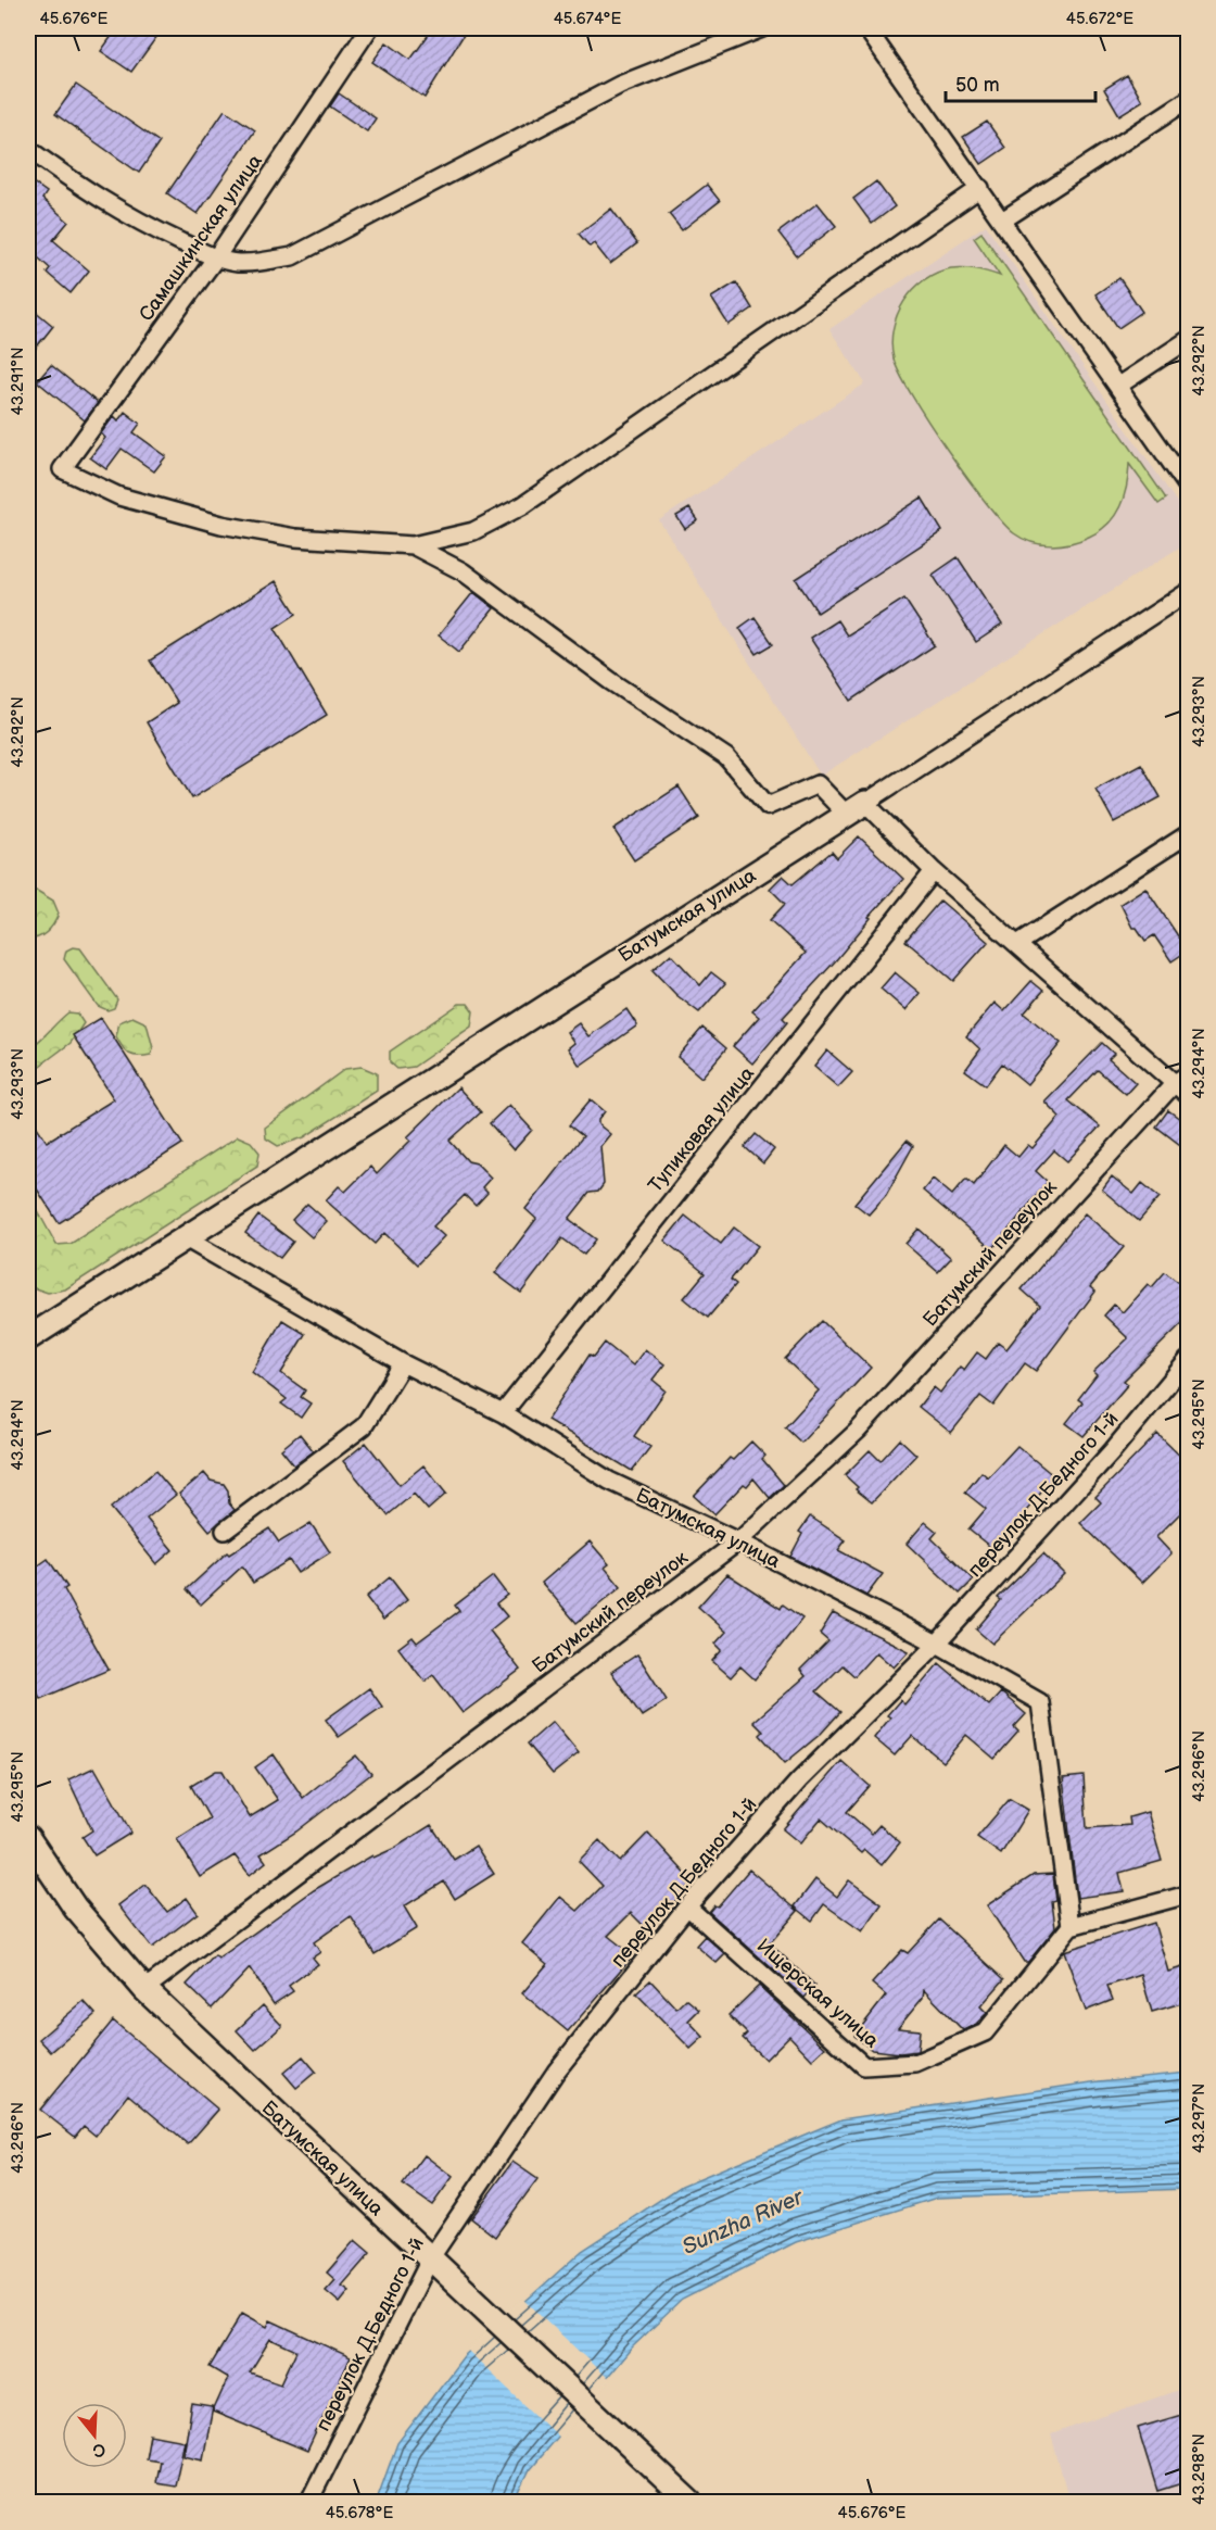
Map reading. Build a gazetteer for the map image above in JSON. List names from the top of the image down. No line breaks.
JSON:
{"streets":{"street":["Самашкинская улица","Батумская улица","Тупиковая улица","Батумский переулок","переулок Д.Бедного 1-й","Ищерская улица"]},"crossings":[["Батумская улица","Тупиковая улица"],["Батумская улица","Батумский переулок"],["Батумская улица","переулок Д.Бедного 1-й"],["Батумская улица","Ищерская улица"],["переулок Д.Бедного 1-й","Ищерская улица"]],"water":["Sunzha River"],"scale_bar":"50 m","north":"bottom","coordinates":["45.676°E","45.674°E","45.672°E","43.292°N","43.291°N","43.293°N","43.294°N","43.295°N","43.296°N","43.297°N","43.298°N","45.678°E"]}
